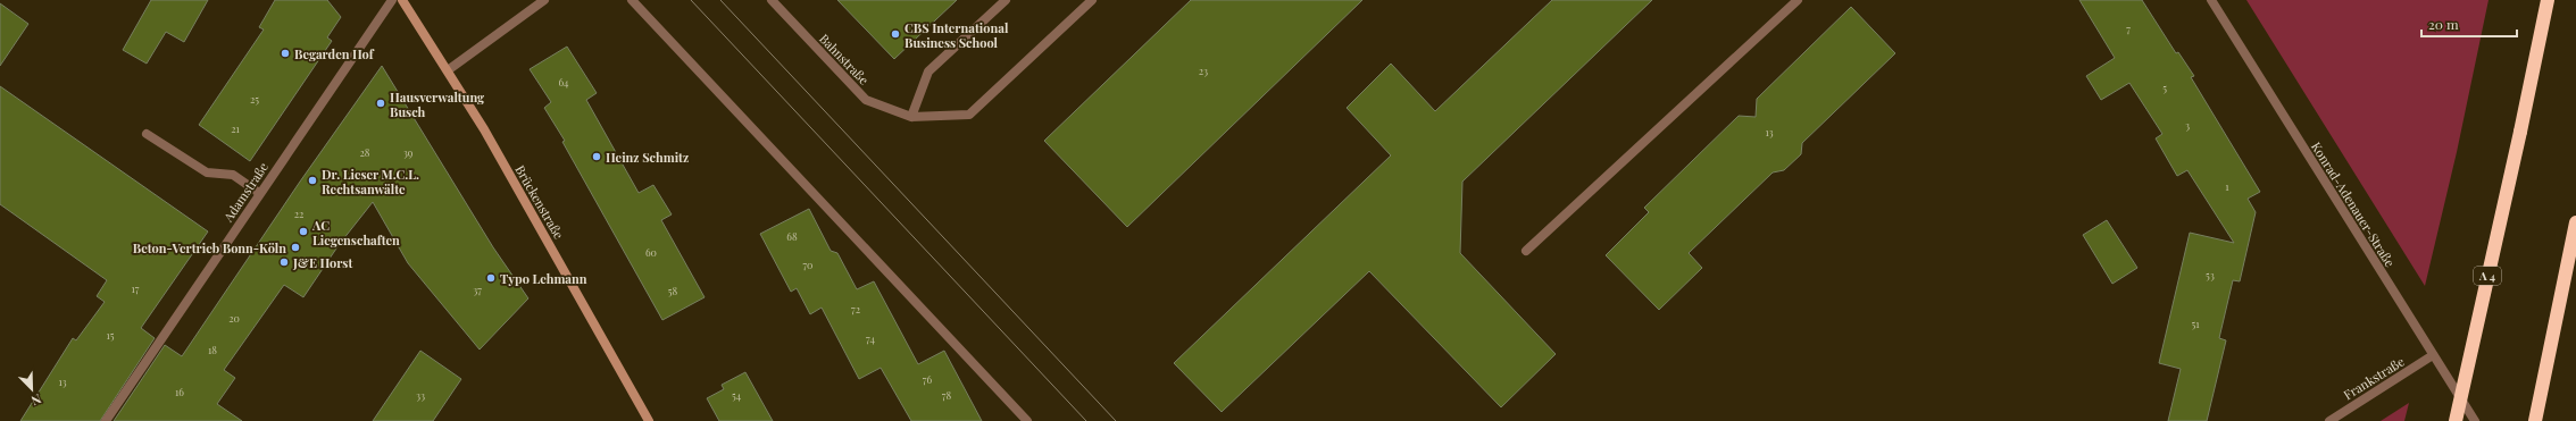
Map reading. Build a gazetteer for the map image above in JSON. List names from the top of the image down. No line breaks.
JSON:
{"streets":{"highway":["A 4"],"main road":["Brückenstraße"],"street":["Bahnstraße","Adamstraße","Konrad-Adenauer-Straße","Frankstraße"]},"crossings":[["Konrad-Adenauer-Straße","Frankstraße"]],"places":["CBS International Business School","Begarden Hof","Hausverwaltung Busch","Heinz Schmitz","Dr. Lieser M.C.L. Rechtsanwälte","AC Liegenschaften","Beton-Vertrieb Bonn-Köln","J&E Horst","Typo Lehmann"],"house_numbers":["7","23","64","5","25","3","21","13","28","39","1","22","68","60","70","53","17","37","58","72","20","51","15","74","18","76","13","16","33","54","78"],"scale_bar":"20 m","north":"bottom right"}
